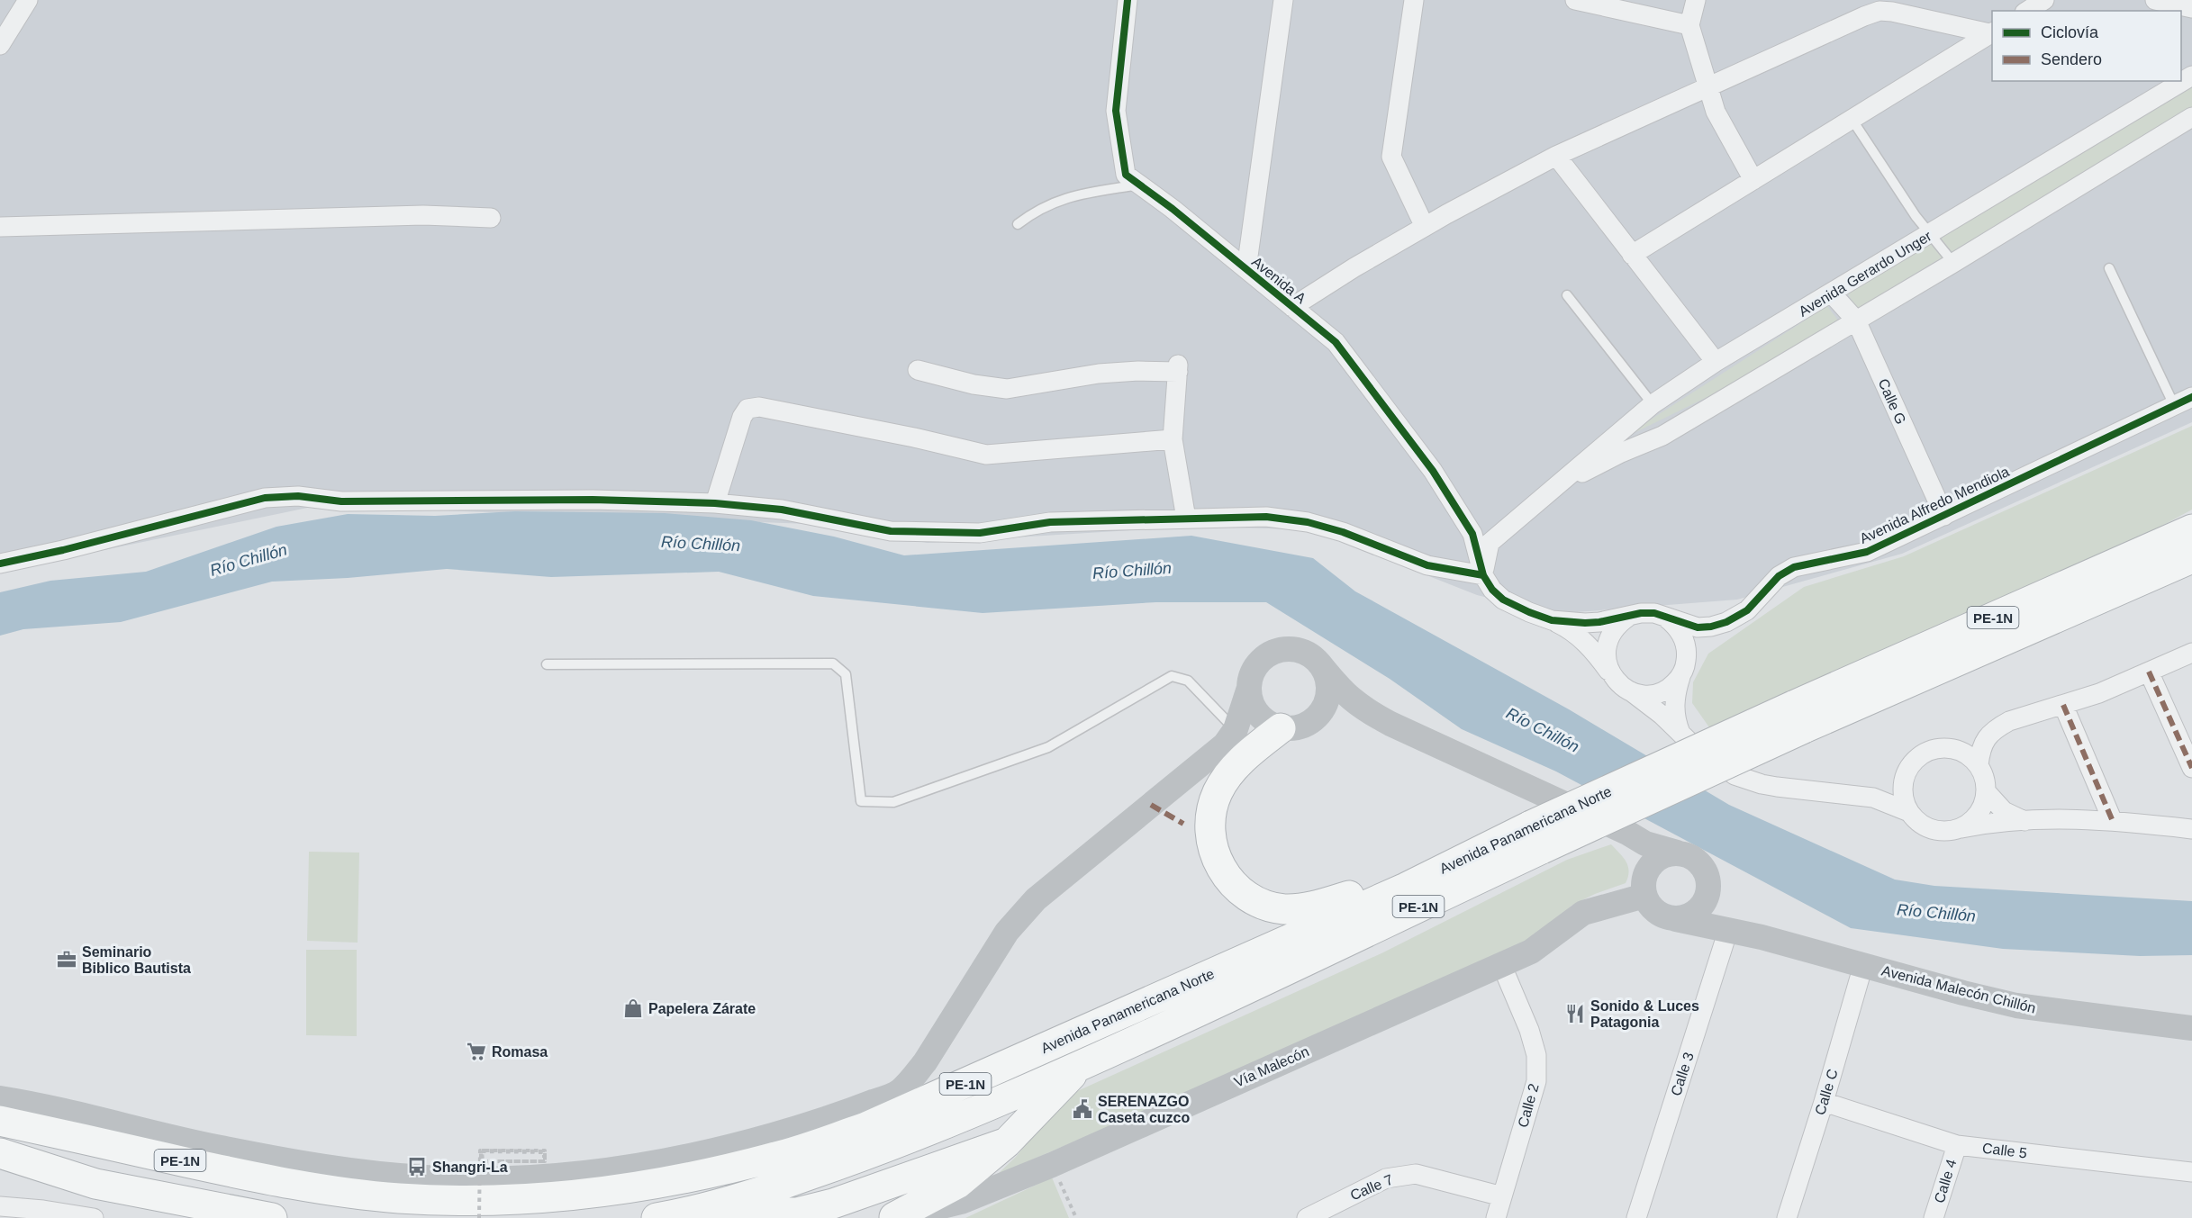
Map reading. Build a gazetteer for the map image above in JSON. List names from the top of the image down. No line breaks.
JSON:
{"streets":{"highway":["PE-1N","Avenida Panamericana Norte"],"main road":["Avenida Malecón Chillón","Vía Malecón"],"street":["Avenida Gerardo Unger","Avenida A","Calle G","Avenida Alfredo Mendiola","Calle 3","Calle C","Calle 2","Calle 5","Calle 4","Calle 7"]},"crossings":[["Avenida Gerardo Unger","Avenida A"],["Avenida Gerardo Unger","Calle G"],["Avenida Gerardo Unger","Avenida Alfredo Mendiola"],["Avenida A","Avenida Alfredo Mendiola"],["Calle G","Avenida Alfredo Mendiola"],["Avenida Malecón Chillón","Vía Malecón"],["Avenida Malecón Chillón","Calle 3"],["Avenida Malecón Chillón","Calle C"],["Vía Malecón","Calle 2"],["Calle C","Calle 5"],["Calle 2","Calle 7"],["Calle 5","Calle 4"]],"water":["Río Chillón"],"places":{"office":["Seminario Biblico Bautista"],"shop":["Papelera Zárate"],"restaurant":["Sonido & Luces Patagonia"],"supermarket":["Romasa"],"public building":["SERENAZGO Caseta cuzco"],"bus stop":["Shangri-La"]},"legend":["Ciclovía","Sendero"]}
